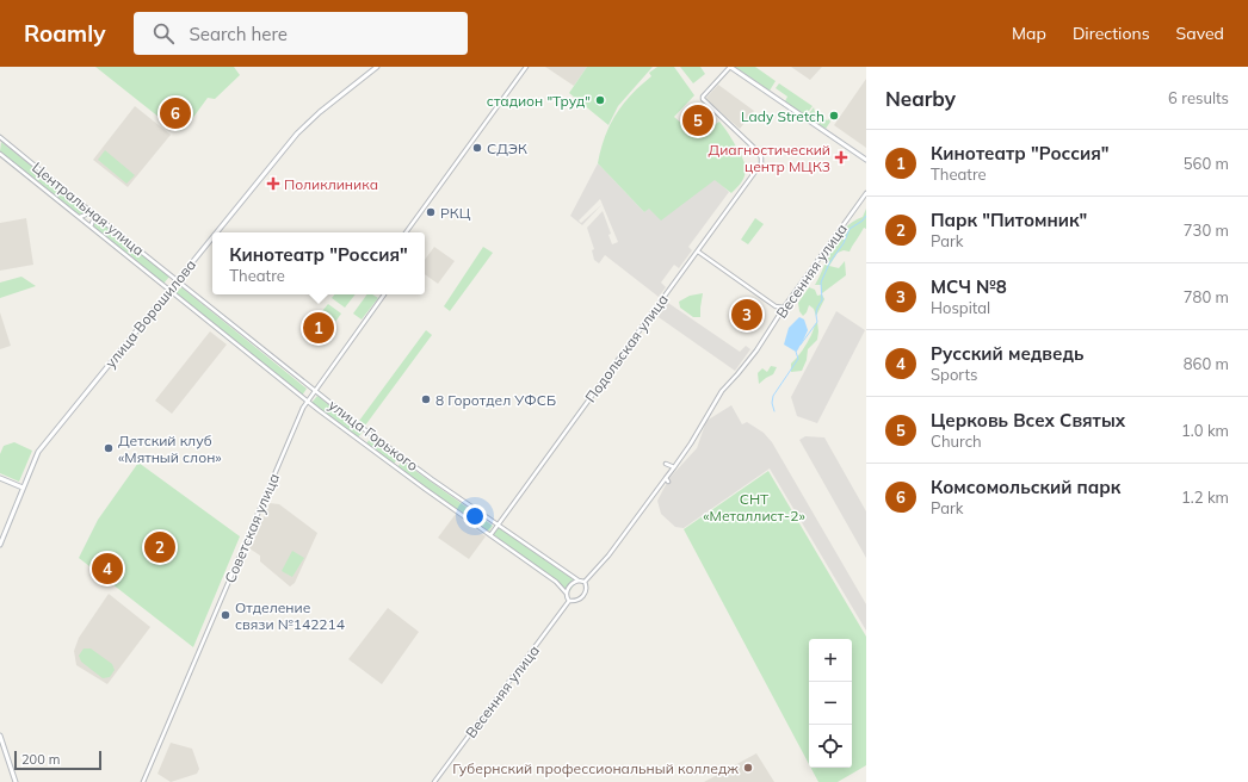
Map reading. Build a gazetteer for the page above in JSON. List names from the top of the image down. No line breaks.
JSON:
{"streets":{"main road":["улица Ворошилова"],"street":["Центральная улица","Весенняя улица","Подольская улица","улица Горького","Советская улица"]},"crossings":[["Центральная улица","улица Ворошилова"],["Центральная улица","улица Горького"],["Весенняя улица","улица Горького"],["улица Ворошилова","улица Горького"],["Подольская улица","улица Горького"],["улица Горького","Советская улица"]],"parks":["СНТ «Металлист-2»"],"places":{"other":["стадион \"Труд\"","Lady Stretch","СДЭК","РКЦ","8 Горотдел УФСБ","Детский клуб «Мятный слон»","Отделение связи №142214","Губернский профессиональный колледж"],"health":["Диагностический центр МЦК3","Поликлиника"]},"scale_bar":"200 m","page":{"header":"Roamly","search":"Search here","nav":["Map","Directions","Saved"],"heading":["Nearby","6 results"],"pins":["6","5","3","1","2","4"],"list":[{"mark":"1","name":"Кинотеатр \"Россия\"","note":"Theatre","value":"560 m"},{"mark":"2","name":"Парк \"Питомник\"","note":"Park","value":"730 m"},{"mark":"3","name":"МСЧ №8","note":"Hospital","value":"780 m"},{"mark":"4","name":"Русский медведь","note":"Sports","value":"860 m"},{"mark":"5","name":"Церковь Всех Святых","note":"Church","value":"1.0 km"},{"mark":"6","name":"Комсомольский парк","note":"Park","value":"1.2 km"}],"popup":["Кинотеатр \"Россия\"","Theatre"],"map_buttons":["+","−"],"scale":"200 m"}}
